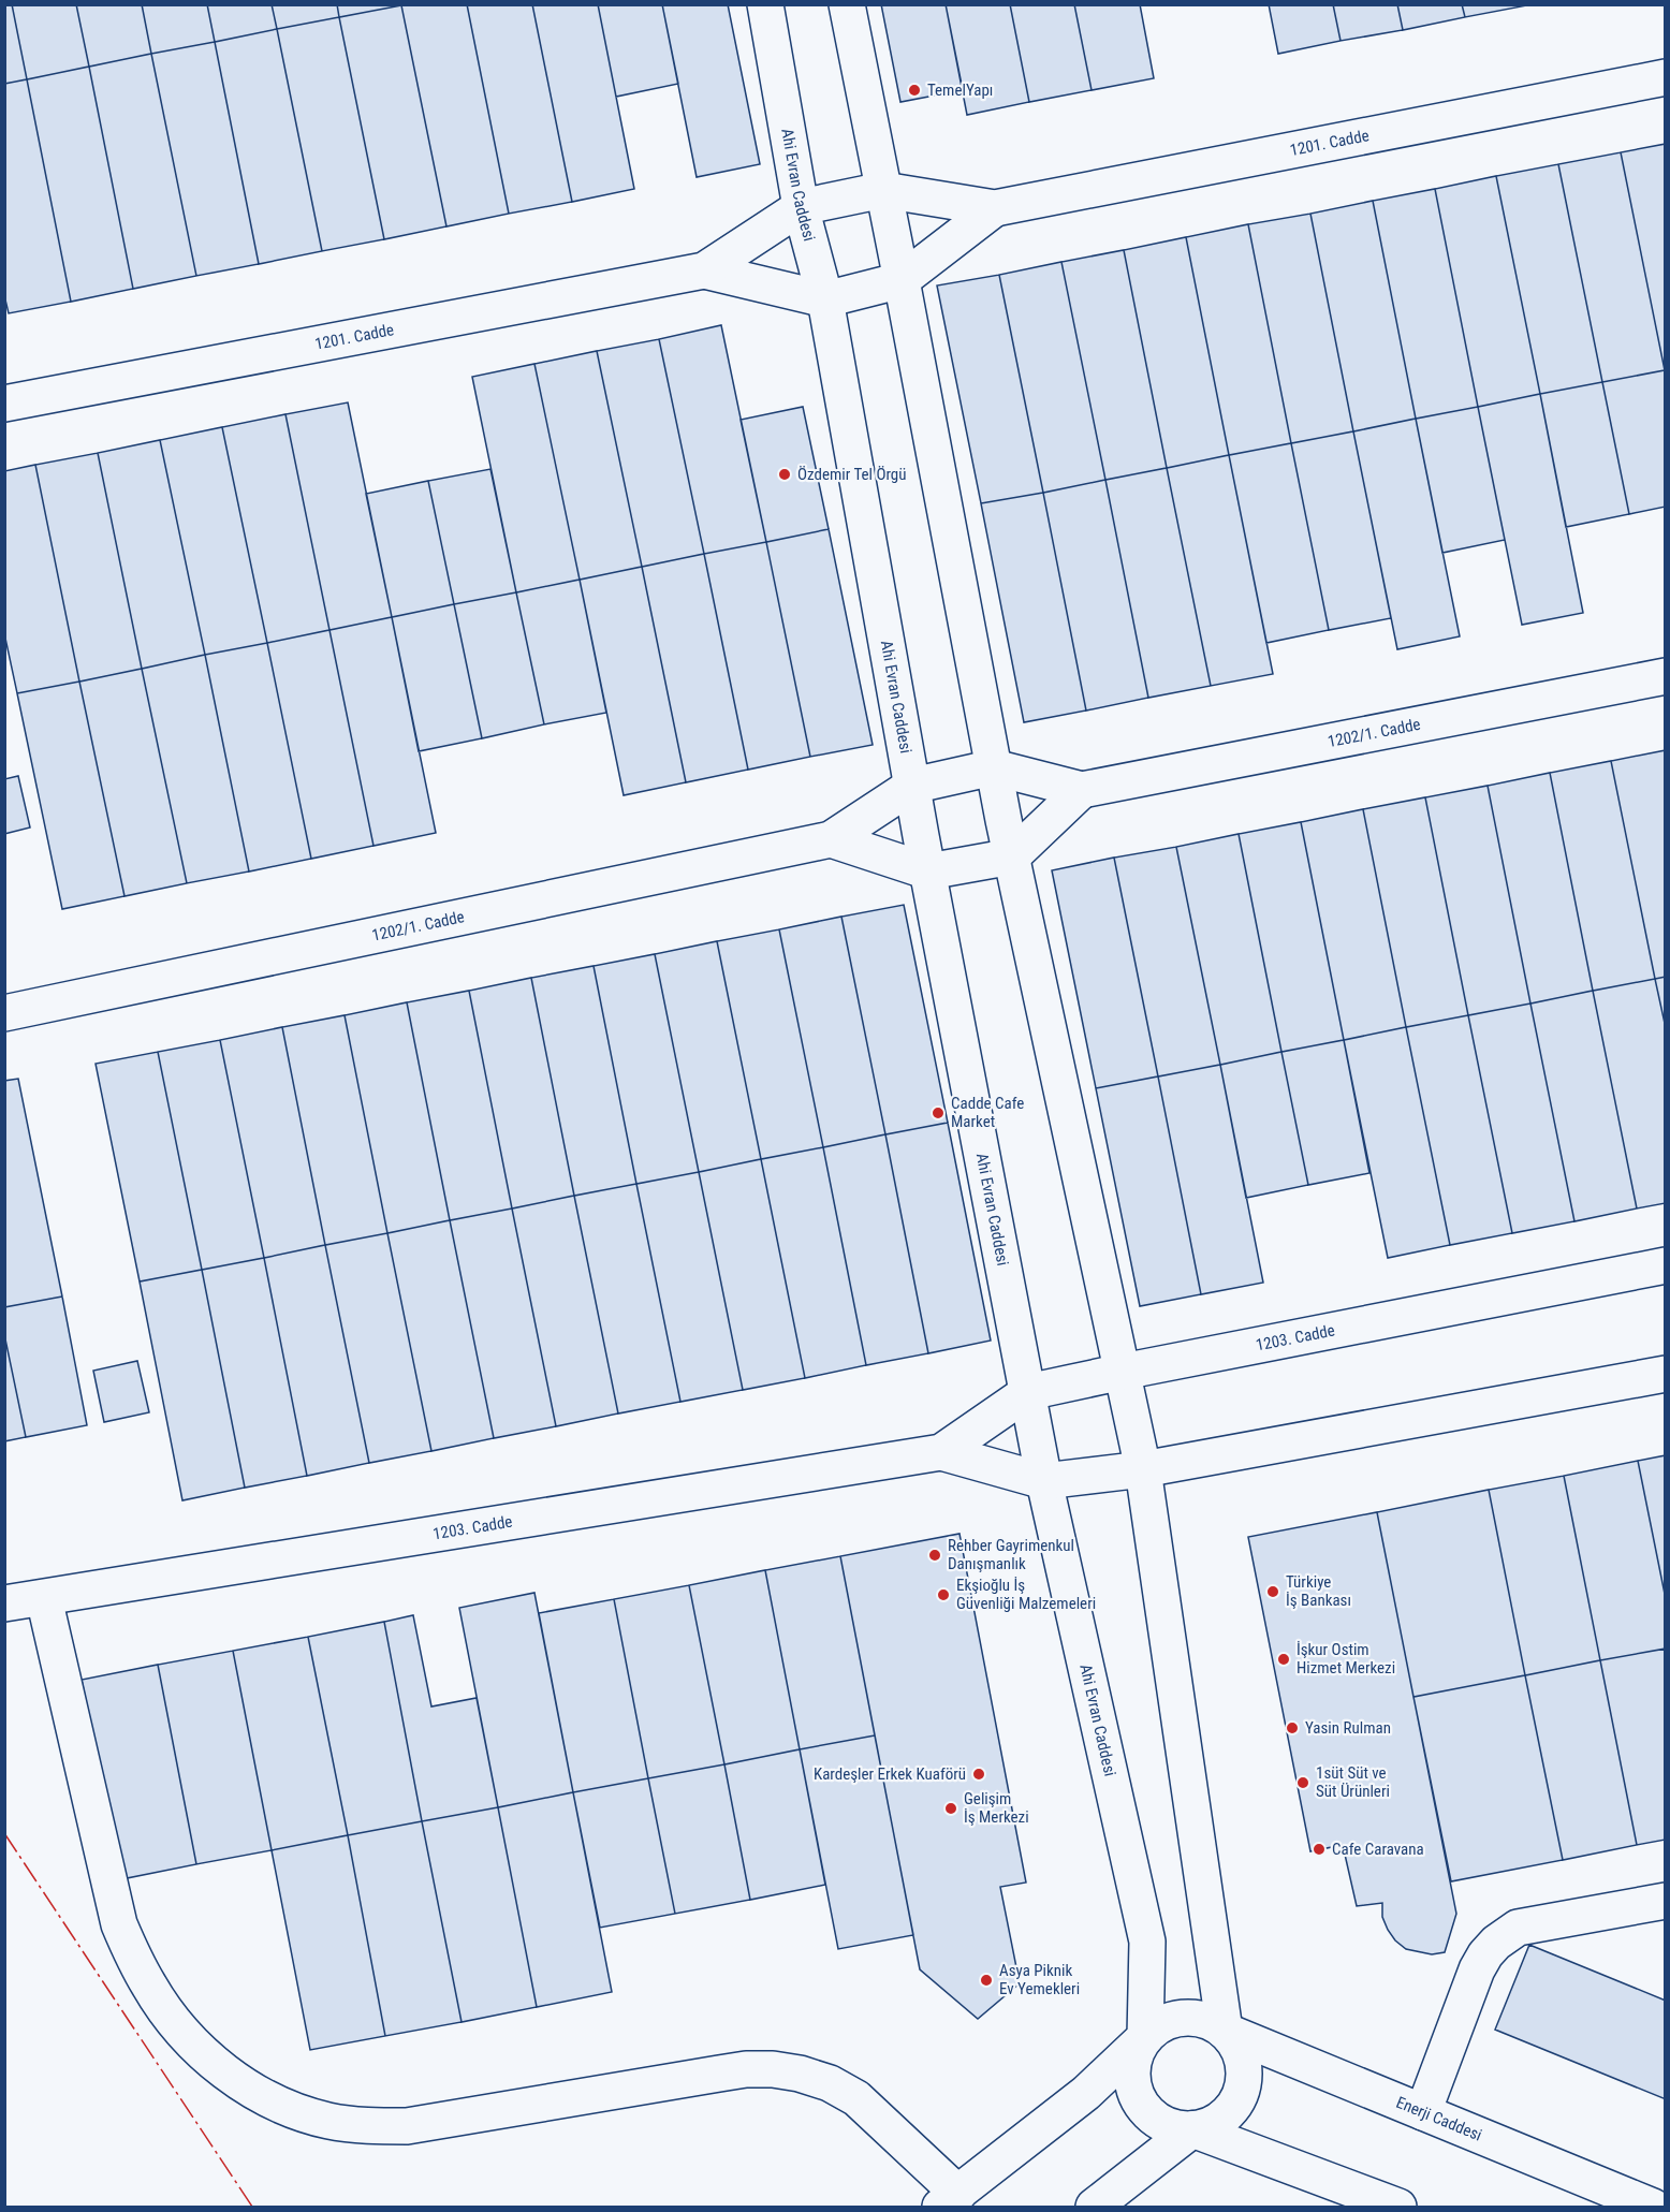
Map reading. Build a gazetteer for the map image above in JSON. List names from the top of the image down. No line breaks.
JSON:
{"streets":{"main road":["1201. Cadde","Ahi Evran Caddesi","1202/1. Cadde","1203. Cadde","Enerji Caddesi"]},"crossings":[["1201. Cadde","Ahi Evran Caddesi"],["Ahi Evran Caddesi","1202/1. Cadde"],["Ahi Evran Caddesi","1203. Cadde"],["Ahi Evran Caddesi","Enerji Caddesi"]],"places":["TemelYapı","Özdemir Tel Örgü","Cadde Cafe Market","Rehber Gayrimenkul Danışmanlık","Türkiye İş Bankası","Ekşioğlu İş Güvenliği Malzemeleri","İşkur Ostim Hizmet Merkezi","Yasin Rulman","Kardeşler Erkek Kuaförü","1süt Süt ve Süt Ürünleri","Gelişim İş Merkezi","Cafe Caravana","Asya Piknik Ev Yemekleri"]}
